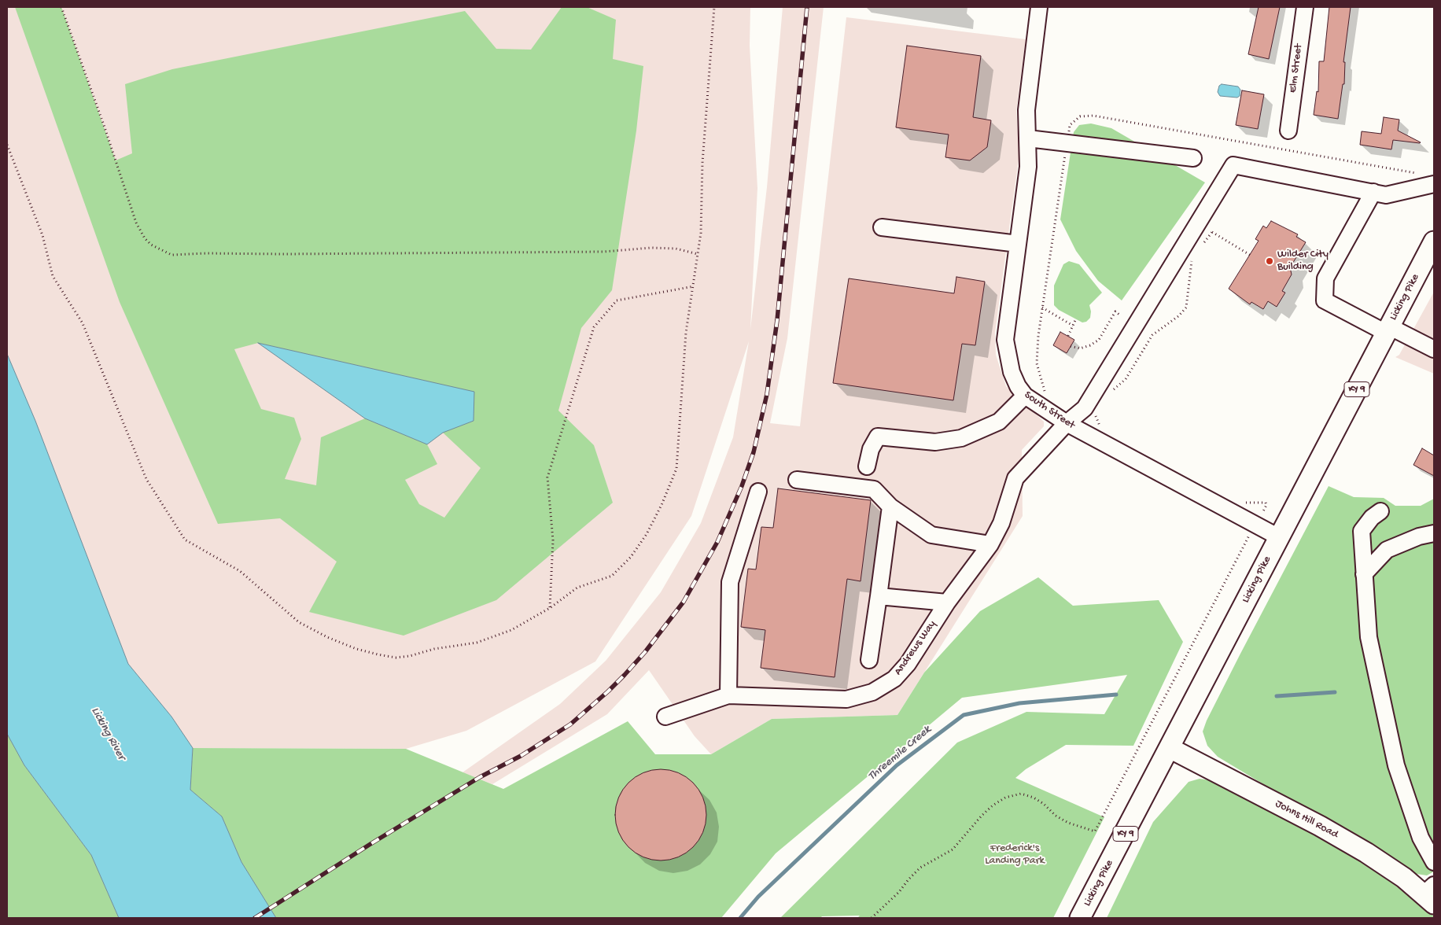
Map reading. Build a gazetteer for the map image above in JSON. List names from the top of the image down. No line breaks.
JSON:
{"streets":{"main road":["Licking Pike","KY 9","Johns Hill Road"],"street":["Elm Street","South Street","Andrews Way"]},"crossings":[["Licking Pike","South Street"],["Licking Pike","Johns Hill Road"],["South Street","Andrews Way"]],"water":["Licking River","Threemile Creek"],"parks":["Frederick's Landing Park"],"places":["Wilder City Building"]}
